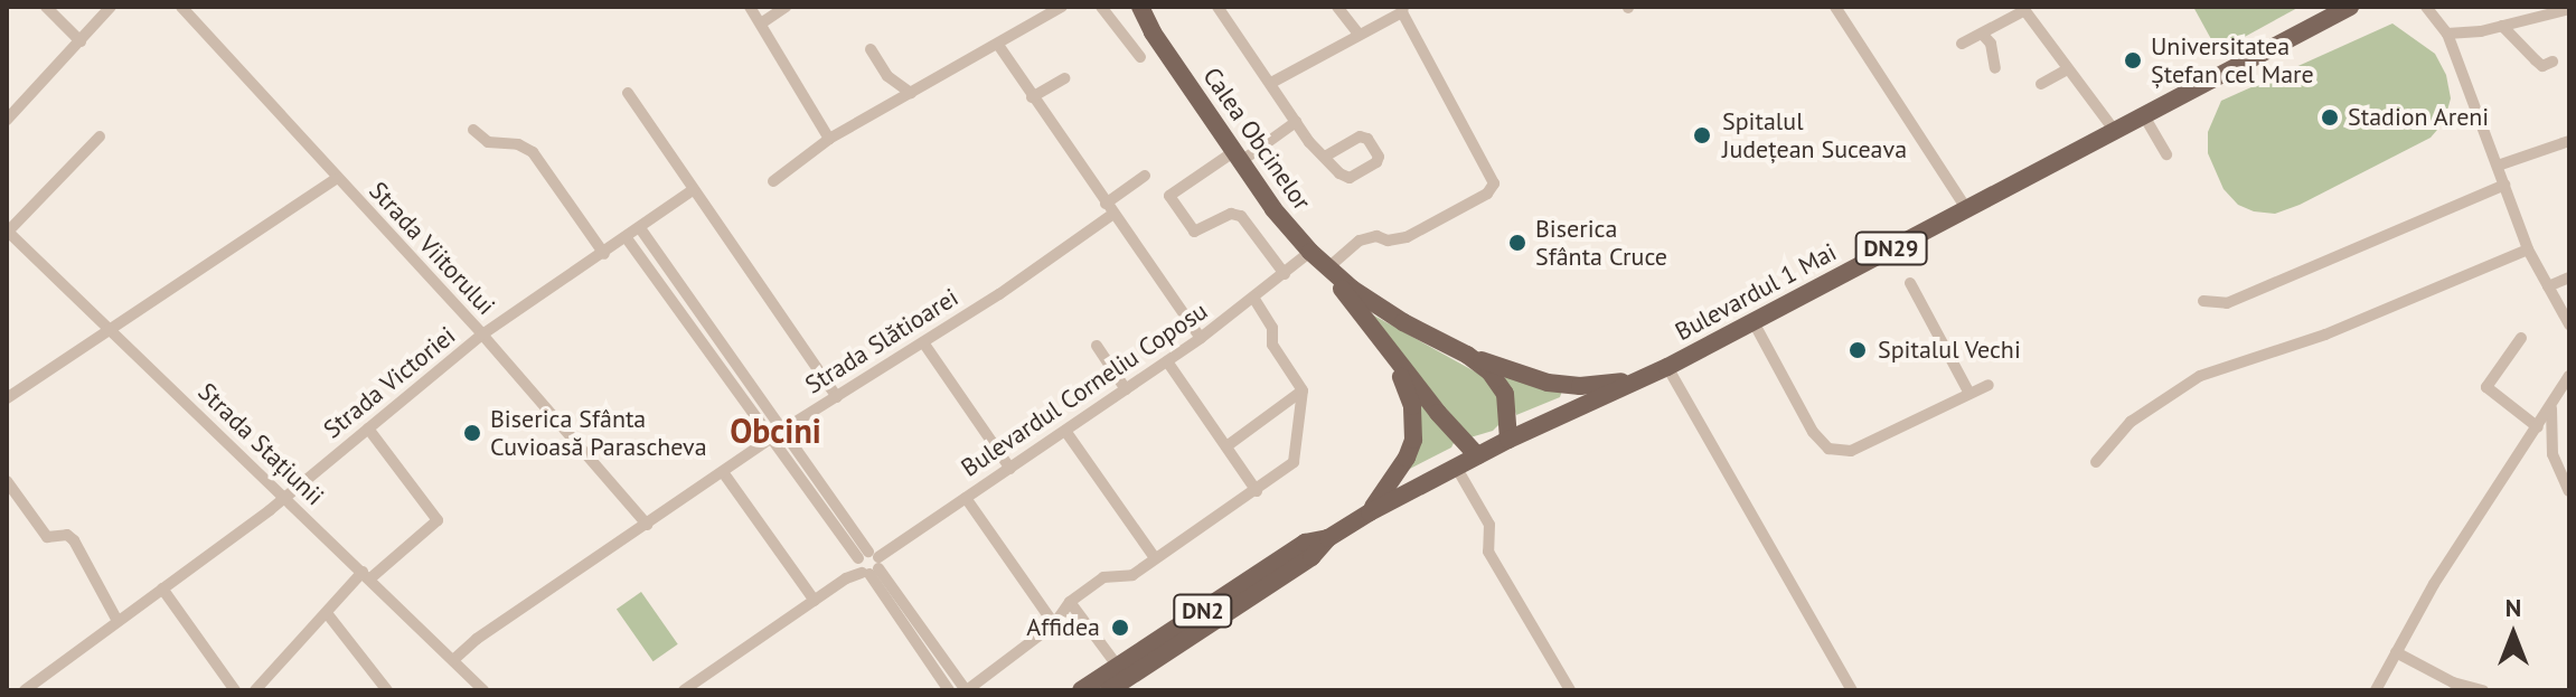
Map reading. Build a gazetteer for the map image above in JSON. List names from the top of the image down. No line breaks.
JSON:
{"streets":{"main road":["Calea Obcinelor","DN29","Bulevardul 1 Mai","DN2"],"street":["Strada Viitorului","Strada Slătioarei","Strada Victoriei","Bulevardul Corneliu Coposu","Strada Stațiunii"]},"crossings":[["Calea Obcinelor","DN29"],["Calea Obcinelor","Bulevardul 1 Mai"],["Calea Obcinelor","Bulevardul Corneliu Coposu"],["Calea Obcinelor","DN2"],["Strada Viitorului","Strada Slătioarei"],["Strada Viitorului","Strada Victoriei"],["DN29","Bulevardul 1 Mai"],["Bulevardul 1 Mai","DN2"],["Strada Slătioarei","Strada Stațiunii"],["Strada Victoriei","Strada Stațiunii"]],"districts":["Obcini"],"places":["Universitatea Ștefan cel Mare","Stadion Areni","Spitalul Județean Suceava","Biserica Sfânta Cruce","Spitalul Vechi","Biserica Sfânta Cuvioasă Parascheva","Affidea"],"north":"top"}
